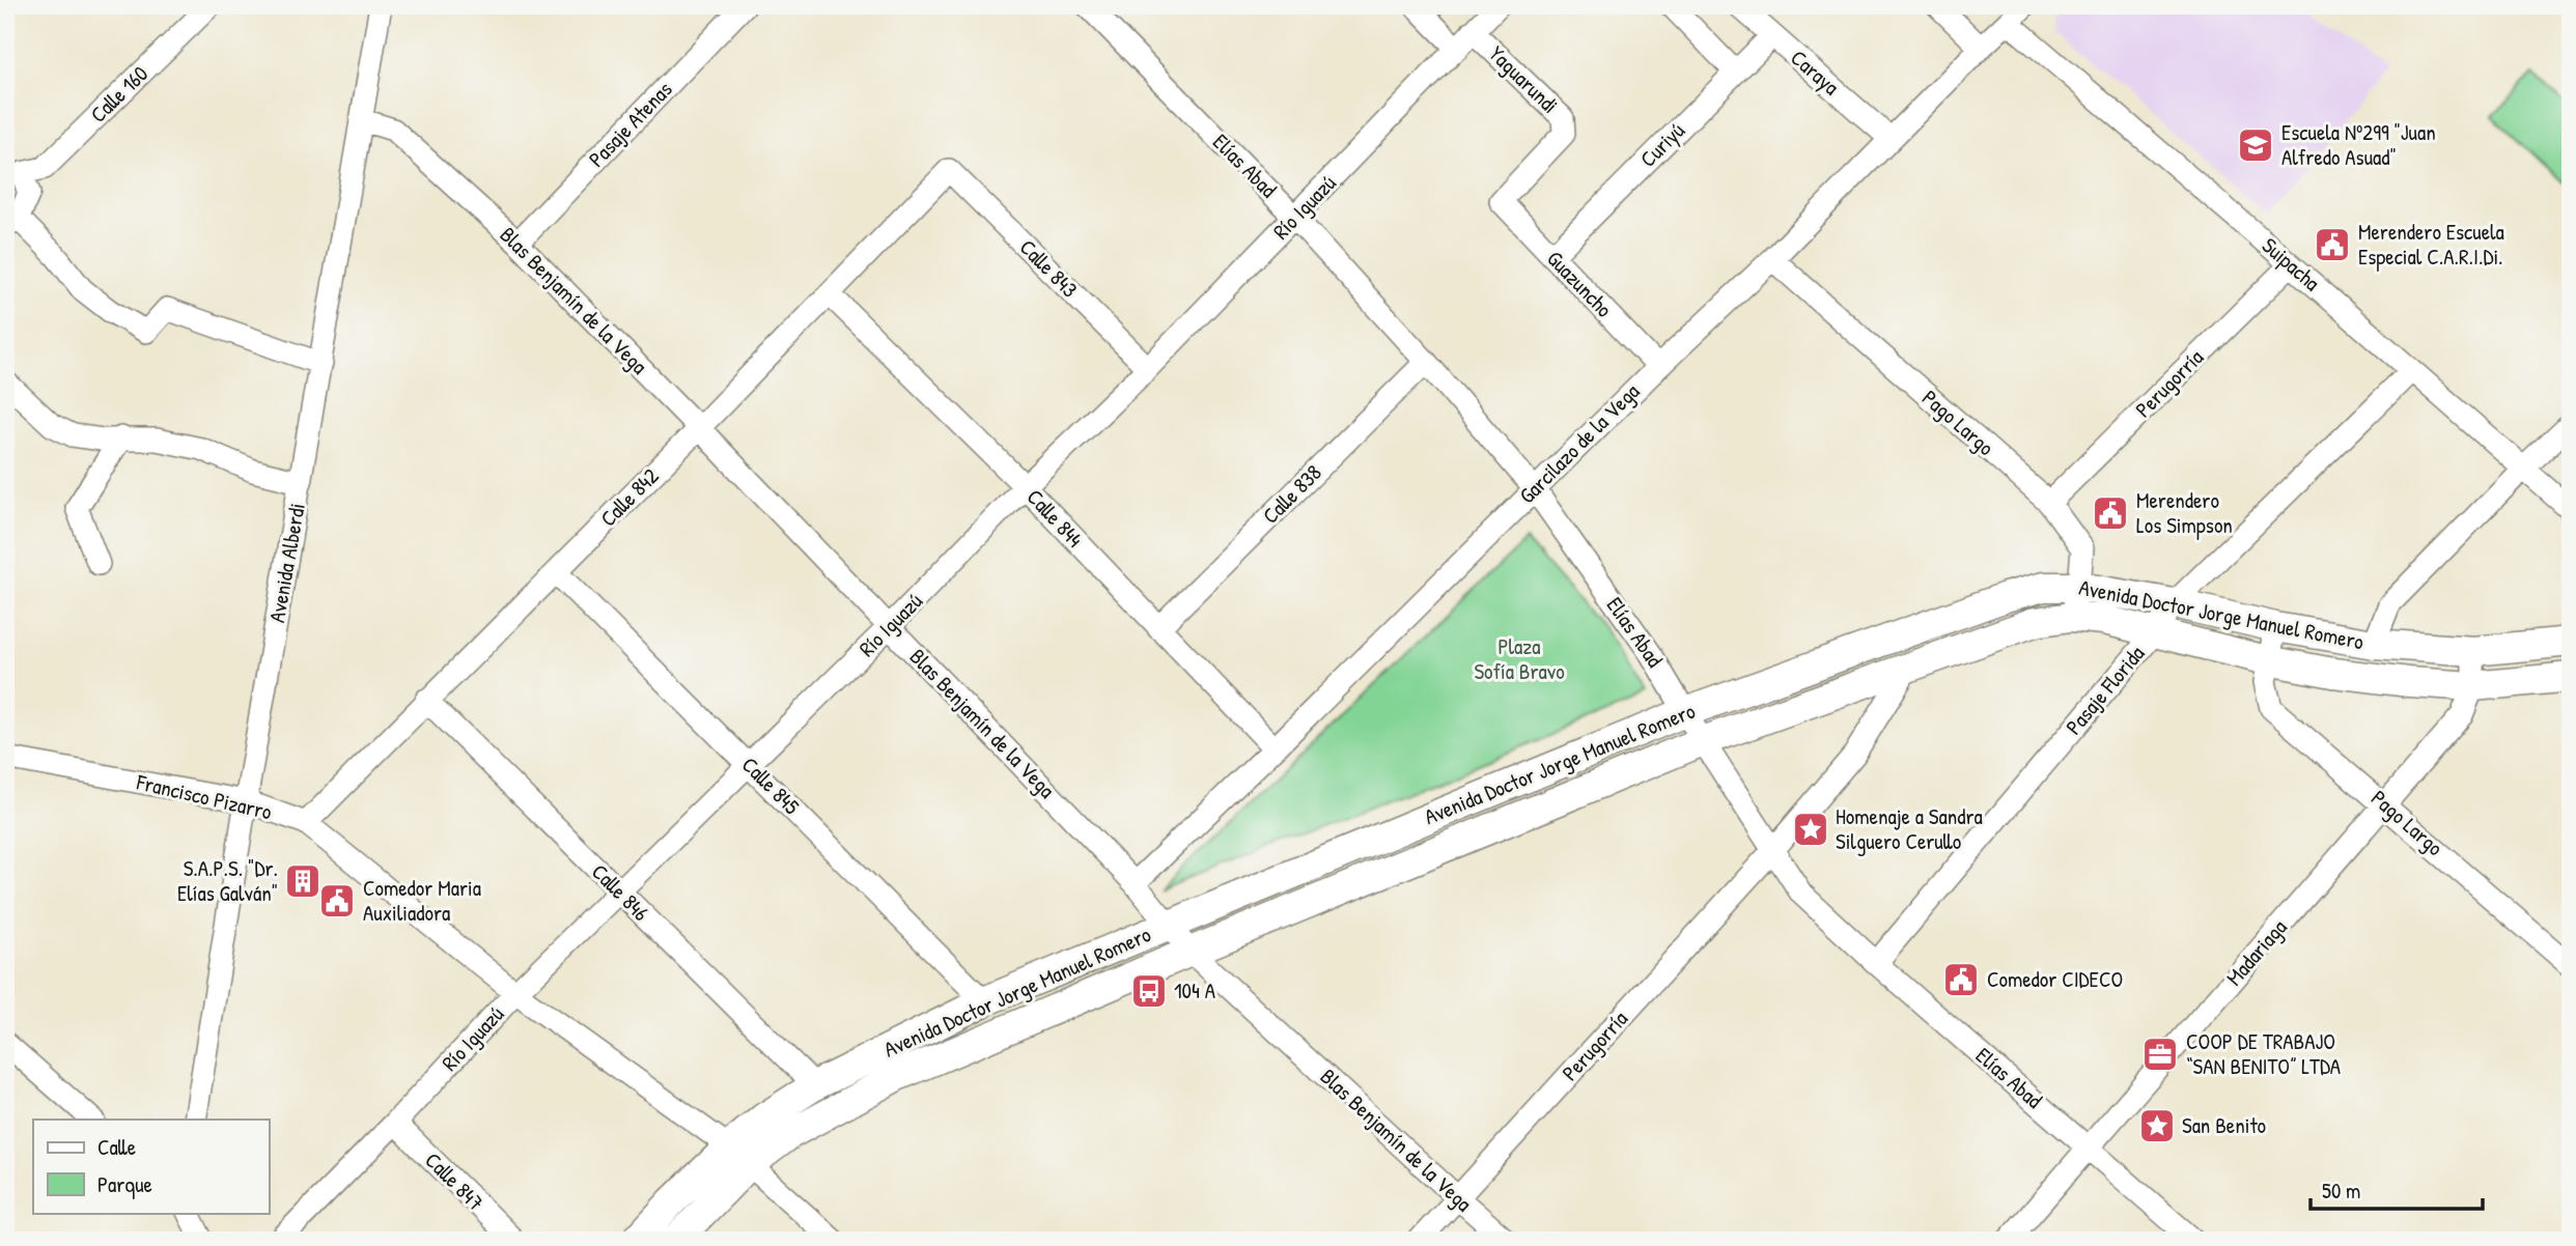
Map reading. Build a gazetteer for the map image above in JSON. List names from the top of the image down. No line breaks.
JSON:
{"streets":{"main road":["Avenida Doctor Jorge Manuel Romero"],"street":["Caraya","Yaguarundi","Calle 160","Pasaje Atenas","Curiyú","Elías Abad","Río Iguazú","Suipacha","Calle 843","Guazuncho","Blas Benjamín de la Vega","Perugorría","Pago Largo","Garcilazo de la Vega","Calle 838","Calle 842","Calle 844","Avenida Alberdi","Pasaje Florida","Calle 845","Francisco Pizarro","Calle 846","Madariaga","Calle 847"]},"crossings":[["Caraya","Curiyú"],["Caraya","Garcilazo de la Vega"],["Yaguarundi","Río Iguazú"],["Yaguarundi","Guazuncho"],["Pasaje Atenas","Blas Benjamín de la Vega"],["Curiyú","Guazuncho"],["Elías Abad","Río Iguazú"],["Elías Abad","Perugorría"],["Elías Abad","Garcilazo de la Vega"],["Elías Abad","Calle 838"],["Elías Abad","Avenida Doctor Jorge Manuel Romero"],["Elías Abad","Pasaje Florida"],["Elías Abad","Madariaga"],["Río Iguazú","Calle 843"],["Río Iguazú","Blas Benjamín de la Vega"],["Río Iguazú","Calle 844"],["Río Iguazú","Calle 845"],["Río Iguazú","Francisco Pizarro"],["Río Iguazú","Calle 846"],["Río Iguazú","Calle 847"],["Suipacha","Perugorría"],["Suipacha","Garcilazo de la Vega"],["Suipacha","Pasaje Florida"],["Calle 843","Calle 842"],["Guazuncho","Garcilazo de la Vega"],["Blas Benjamín de la Vega","Perugorría"],["Blas Benjamín de la Vega","Garcilazo de la Vega"],["Blas Benjamín de la Vega","Calle 842"],["Blas Benjamín de la Vega","Avenida Alberdi"],["Blas Benjamín de la Vega","Avenida Doctor Jorge Manuel Romero"],["Perugorría","Pago Largo"],["Perugorría","Avenida Doctor Jorge Manuel Romero"],["Pago Largo","Garcilazo de la Vega"],["Pago Largo","Avenida Doctor Jorge Manuel Romero"],["Pago Largo","Madariaga"],["Garcilazo de la Vega","Calle 844"],["Calle 838","Calle 844"],["Calle 842","Calle 844"],["Calle 842","Calle 845"],["Calle 842","Francisco Pizarro"],["Calle 842","Calle 846"],["Avenida Alberdi","Francisco Pizarro"],["Avenida Doctor Jorge Manuel Romero","Pasaje Florida"],["Avenida Doctor Jorge Manuel Romero","Calle 845"],["Avenida Doctor Jorge Manuel Romero","Francisco Pizarro"],["Avenida Doctor Jorge Manuel Romero","Calle 846"],["Avenida Doctor Jorge Manuel Romero","Madariaga"]],"parks":["Plaza Sofía Bravo"],"places":{"school or university":["Escuela Nº299 \"Juan Alfredo Asuad\""],"public building":["Merendero Escuela Especial C.A.R.I.Di.","Merendero Los Simpson","Comedor Maria Auxiliadora","Comedor CIDECO"],"place":["Homenaje a Sandra Silguero Cerullo","San Benito"],"building":["S.A.P.S. \"Dr. Elías Galván\""],"bus stop":["104 A"],"office":["COOP DE TRABAJO “SAN BENITO” LTDA"]},"legend":["Calle","Parque"],"scale_bar":"50 m"}
